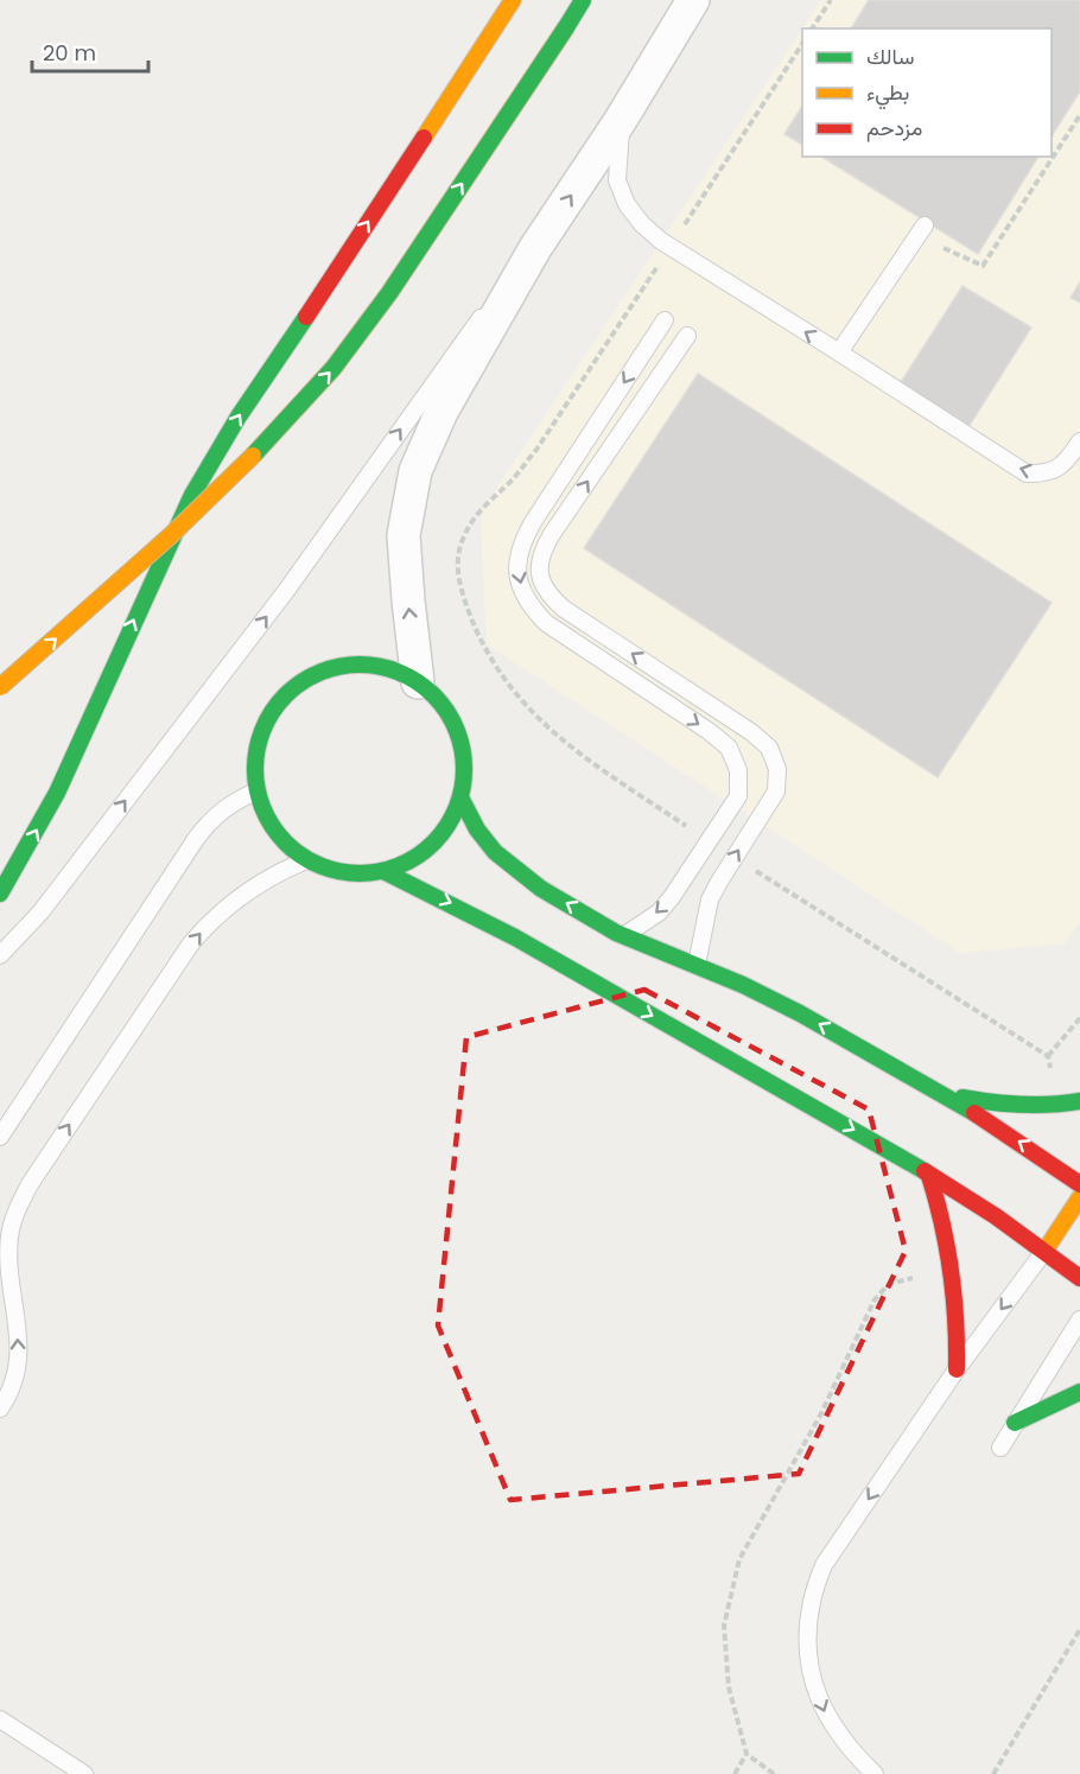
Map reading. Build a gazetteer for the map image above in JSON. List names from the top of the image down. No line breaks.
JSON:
{"legend":["سالك","بطيء","مزدحم"],"scale_bar":"20 m"}
